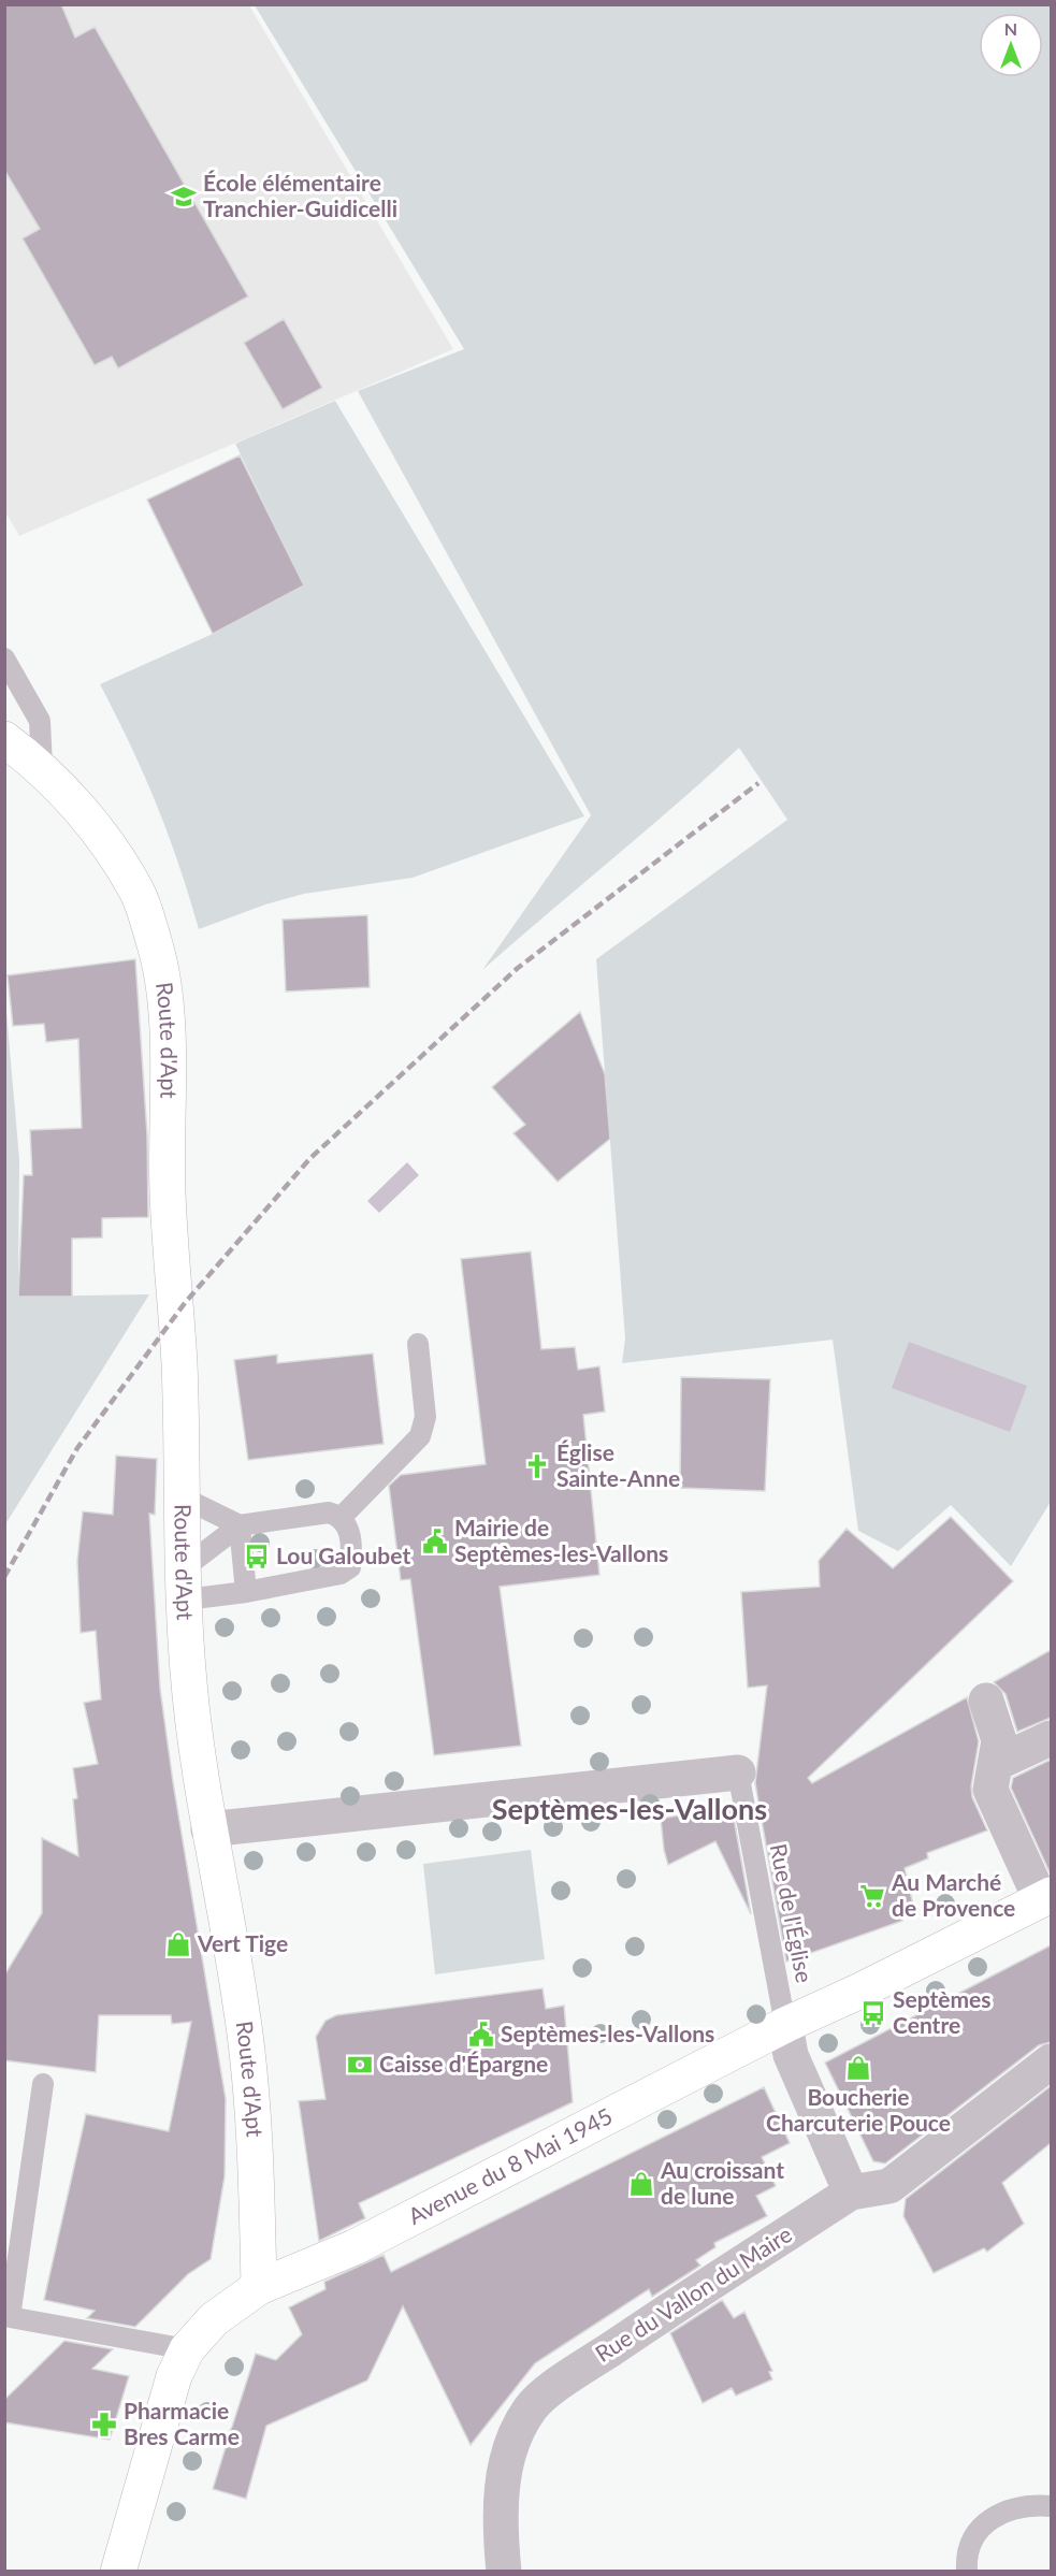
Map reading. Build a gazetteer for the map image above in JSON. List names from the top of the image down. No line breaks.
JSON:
{"streets":{"main road":["Route d'Apt","Avenue du 8 Mai 1945"],"street":["Rue du Vallon du Maire"],"lane":["Rue de l'Église"]},"crossings":[["Route d'Apt","Avenue du 8 Mai 1945"],["Rue de l'Église","Avenue du 8 Mai 1945"]],"districts":["Septèmes-les-Vallons"],"places":{"school or university":["École élémentaire Tranchier-Guidicelli"],"church":["Église Sainte-Anne"],"public building":["Mairie de Septèmes-les-Vallons","Septèmes-les-Vallons"],"bus stop":["Lou Galoubet","Septèmes Centre"],"supermarket":["Au Marché de Provence"],"shop":["Vert Tige","Boucherie Charcuterie Pouce","Au croissant de lune"],"bank":["Caisse d'Épargne"],"pharmacy":["Pharmacie Bres Carme"]},"north":"top"}
